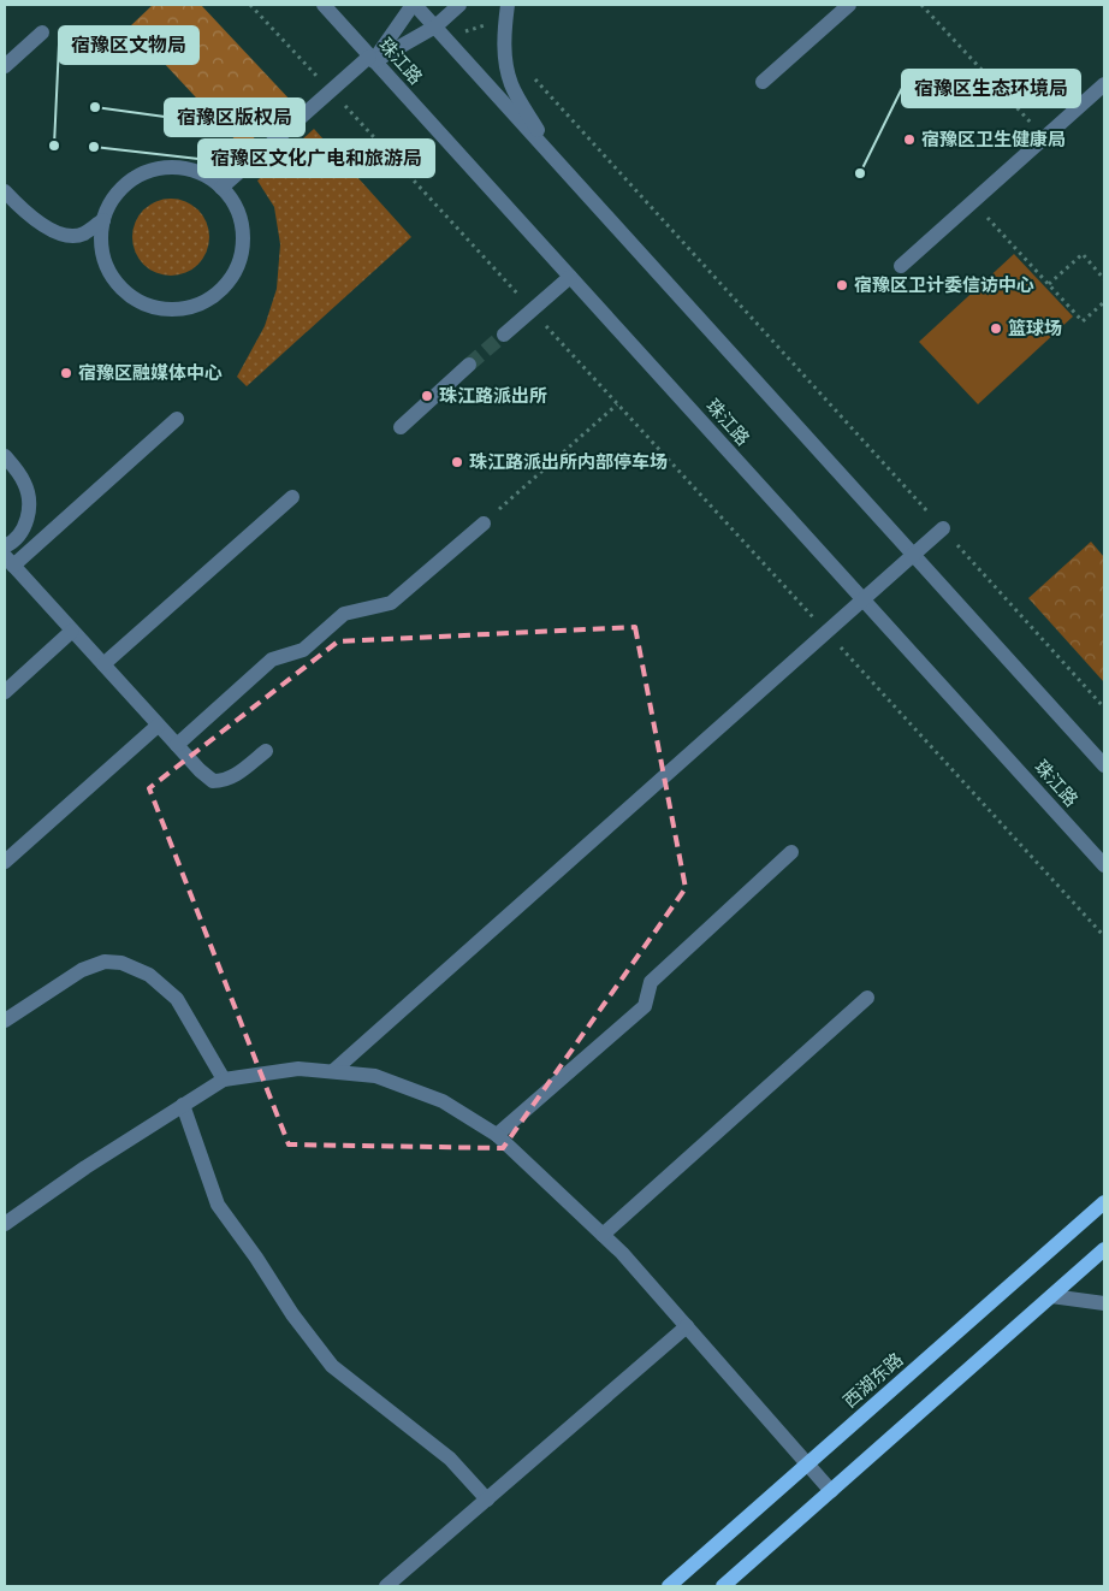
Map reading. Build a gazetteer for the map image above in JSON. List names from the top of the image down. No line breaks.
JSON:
{"streets":{"main road":["西湖东路"],"street":["珠江路"]},"places":["宿豫区版权局","宿豫区卫生健康局","宿豫区文物局","宿豫区文化广电和旅游局","宿豫区生态环境局","宿豫区卫计委信访中心","篮球场","宿豫区融媒体中心","珠江路派出所","珠江路派出所内部停车场"]}
